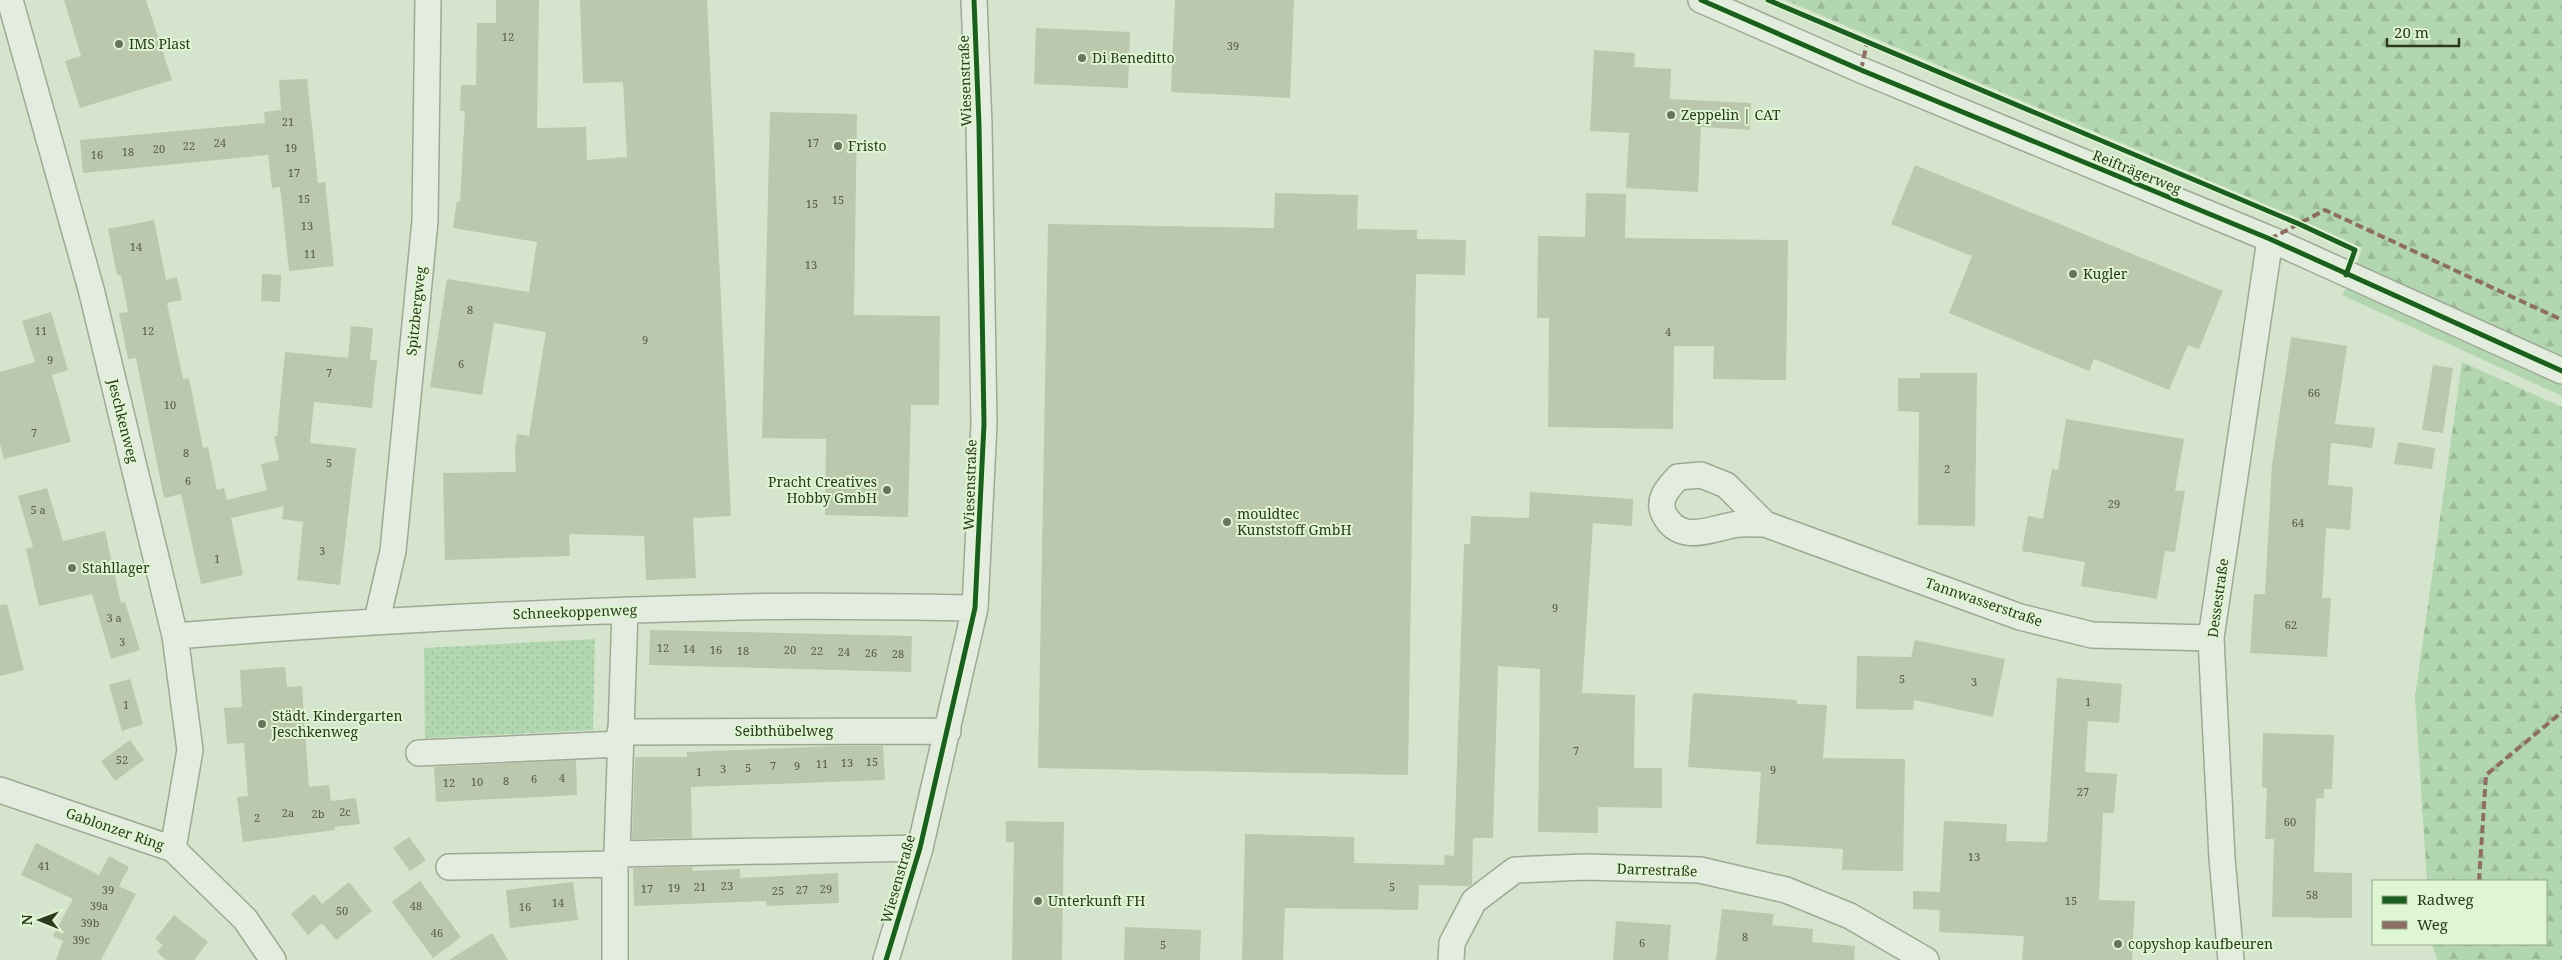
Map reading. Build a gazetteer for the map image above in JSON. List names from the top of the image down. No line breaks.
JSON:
{"streets":{"street":["Wiesenstraße","Reifträgerweg","Spitzbergweg","Jeschkenweg","Dessestraße","Tannwasserstraße","Schneekoppenweg","Seibthübelweg","Gablonzer Ring","Darrestraße"]},"crossings":[["Wiesenstraße","Schneekoppenweg"],["Wiesenstraße","Seibthübelweg"],["Reifträgerweg","Dessestraße"],["Spitzbergweg","Schneekoppenweg"],["Jeschkenweg","Schneekoppenweg"],["Jeschkenweg","Gablonzer Ring"],["Dessestraße","Tannwasserstraße"]],"places":["IMS Plast","Di Beneditto","Zeppelin | CAT","Fristo","Kugler","Pracht Creatives Hobby GmbH","mouldtec Kunststoff GmbH","Stahllager","Städt. Kindergarten Jeschkenweg","Unterkunft FH","copyshop kaufbeuren"],"house_numbers":["12","39","21","24","17","22","19","20","18","16","17","15","15","15","13","14","11","13","8","11","12","4","9","9","6","7","66","10","7","8","5","2","6","29","5 a","64","3","1","9","3 a","62","3","12","14","16","20","18","22","24","26","28","5","3","1","1","7","52","15","13","11","7","9","5","3","9","1","4","6","8","10","12","27","2c","2a","2b","2","60","13","41","23","21","5","19","17","29","39","27","25","58","15","14","39a","48","16","50","39b","46","8","39c","6","5"],"legend":["Radweg","Weg"],"scale_bar":"20 m","north":"left"}
